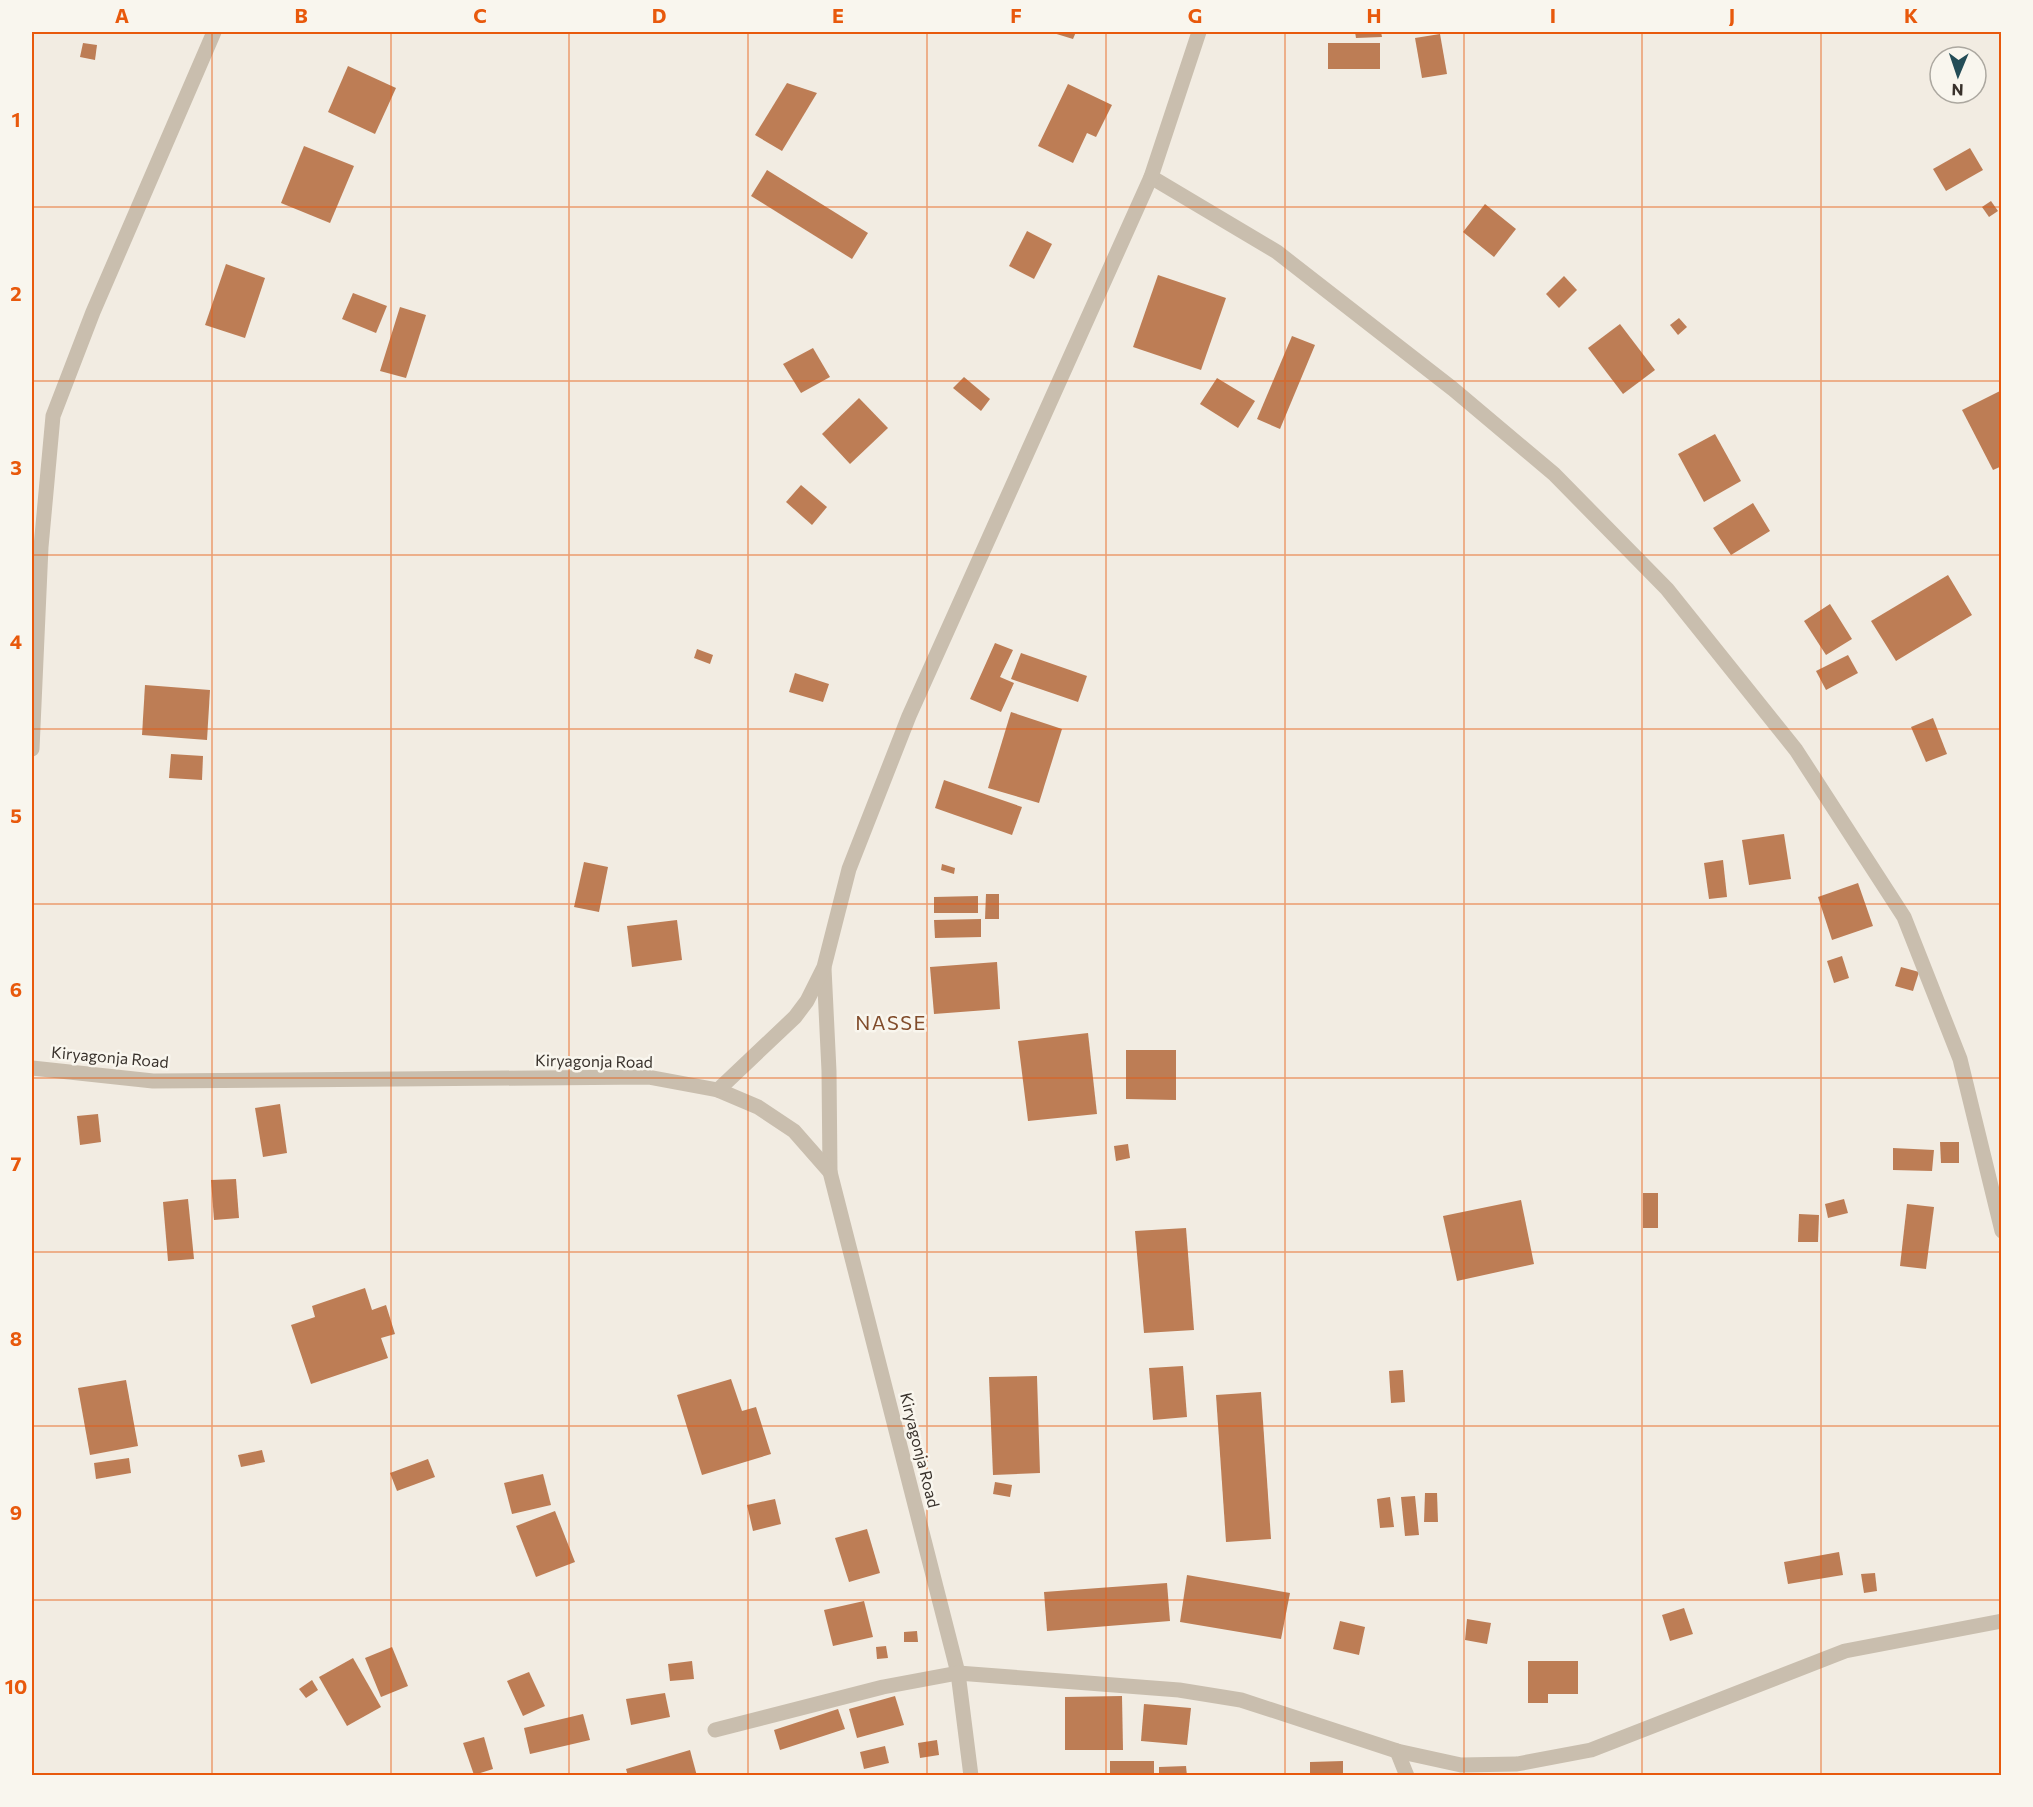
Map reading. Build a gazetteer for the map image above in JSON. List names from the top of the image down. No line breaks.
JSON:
{"streets":{"street":["Kiryagonja Road"]},"districts":["NASSE"],"north":"bottom","grid":{"columns":["A","B","C","D","E","F","G","H","I","J","K"],"rows":["1","2","3","4","5","6","7","8","9","10"]}}
